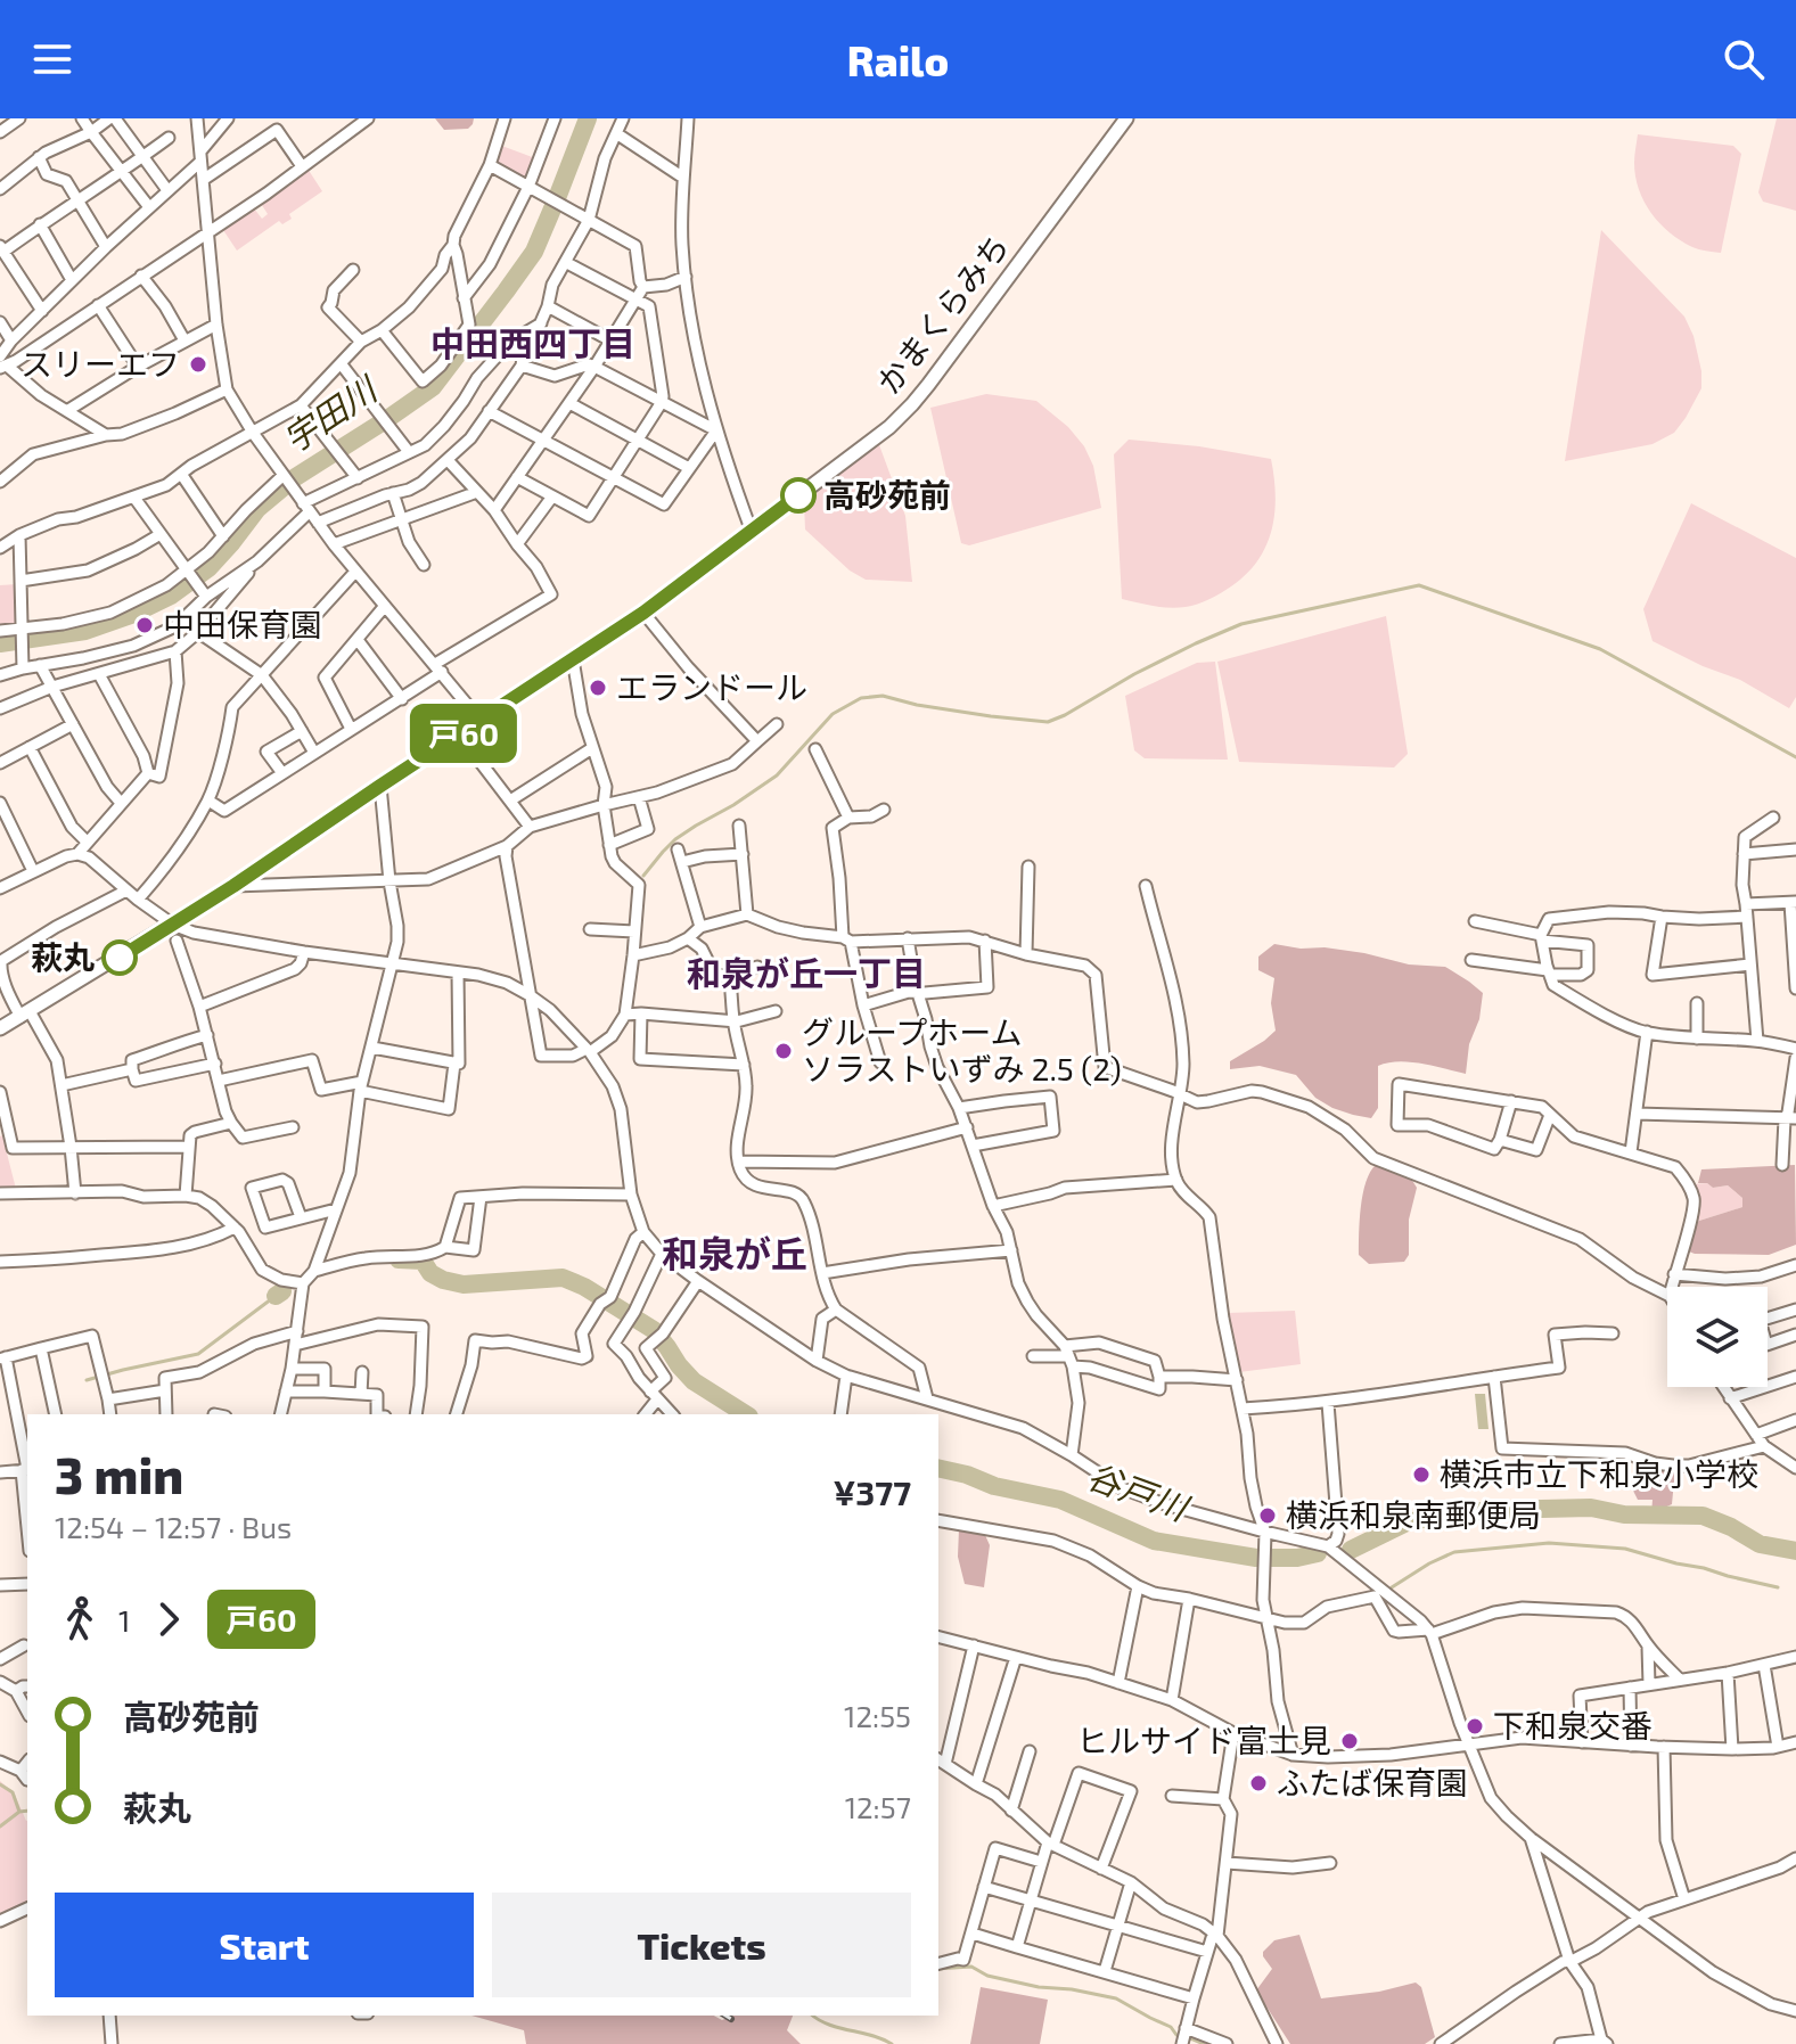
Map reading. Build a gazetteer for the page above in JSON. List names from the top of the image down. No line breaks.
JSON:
{"streets":{"main road":["かまくらみち"]},"districts":["中田西四丁目","和泉が丘一丁目","和泉が丘"],"water":["宇田川","谷戸川"],"places":["スリーエフ","高砂苑前","中田保育園","エランドール","萩丸","グループホーム ソラストいずみ 2.5 (2)","横浜市立下和泉小学校","横浜和泉南郵便局","下和泉交番","ヒルサイド富士見","ふたば保育園"],"lines":["bus line 戸60"],"page":{"header":"Railo","on_map":"戸60","heading":["3 min","12:54 – 12:57 · Bus","¥377"],"legs":["1","戸60"],"list":[{"name":"高砂苑前","value":"12:55"},{"name":"萩丸","value":"12:57"}],"buttons":["Start","Tickets"]}}
